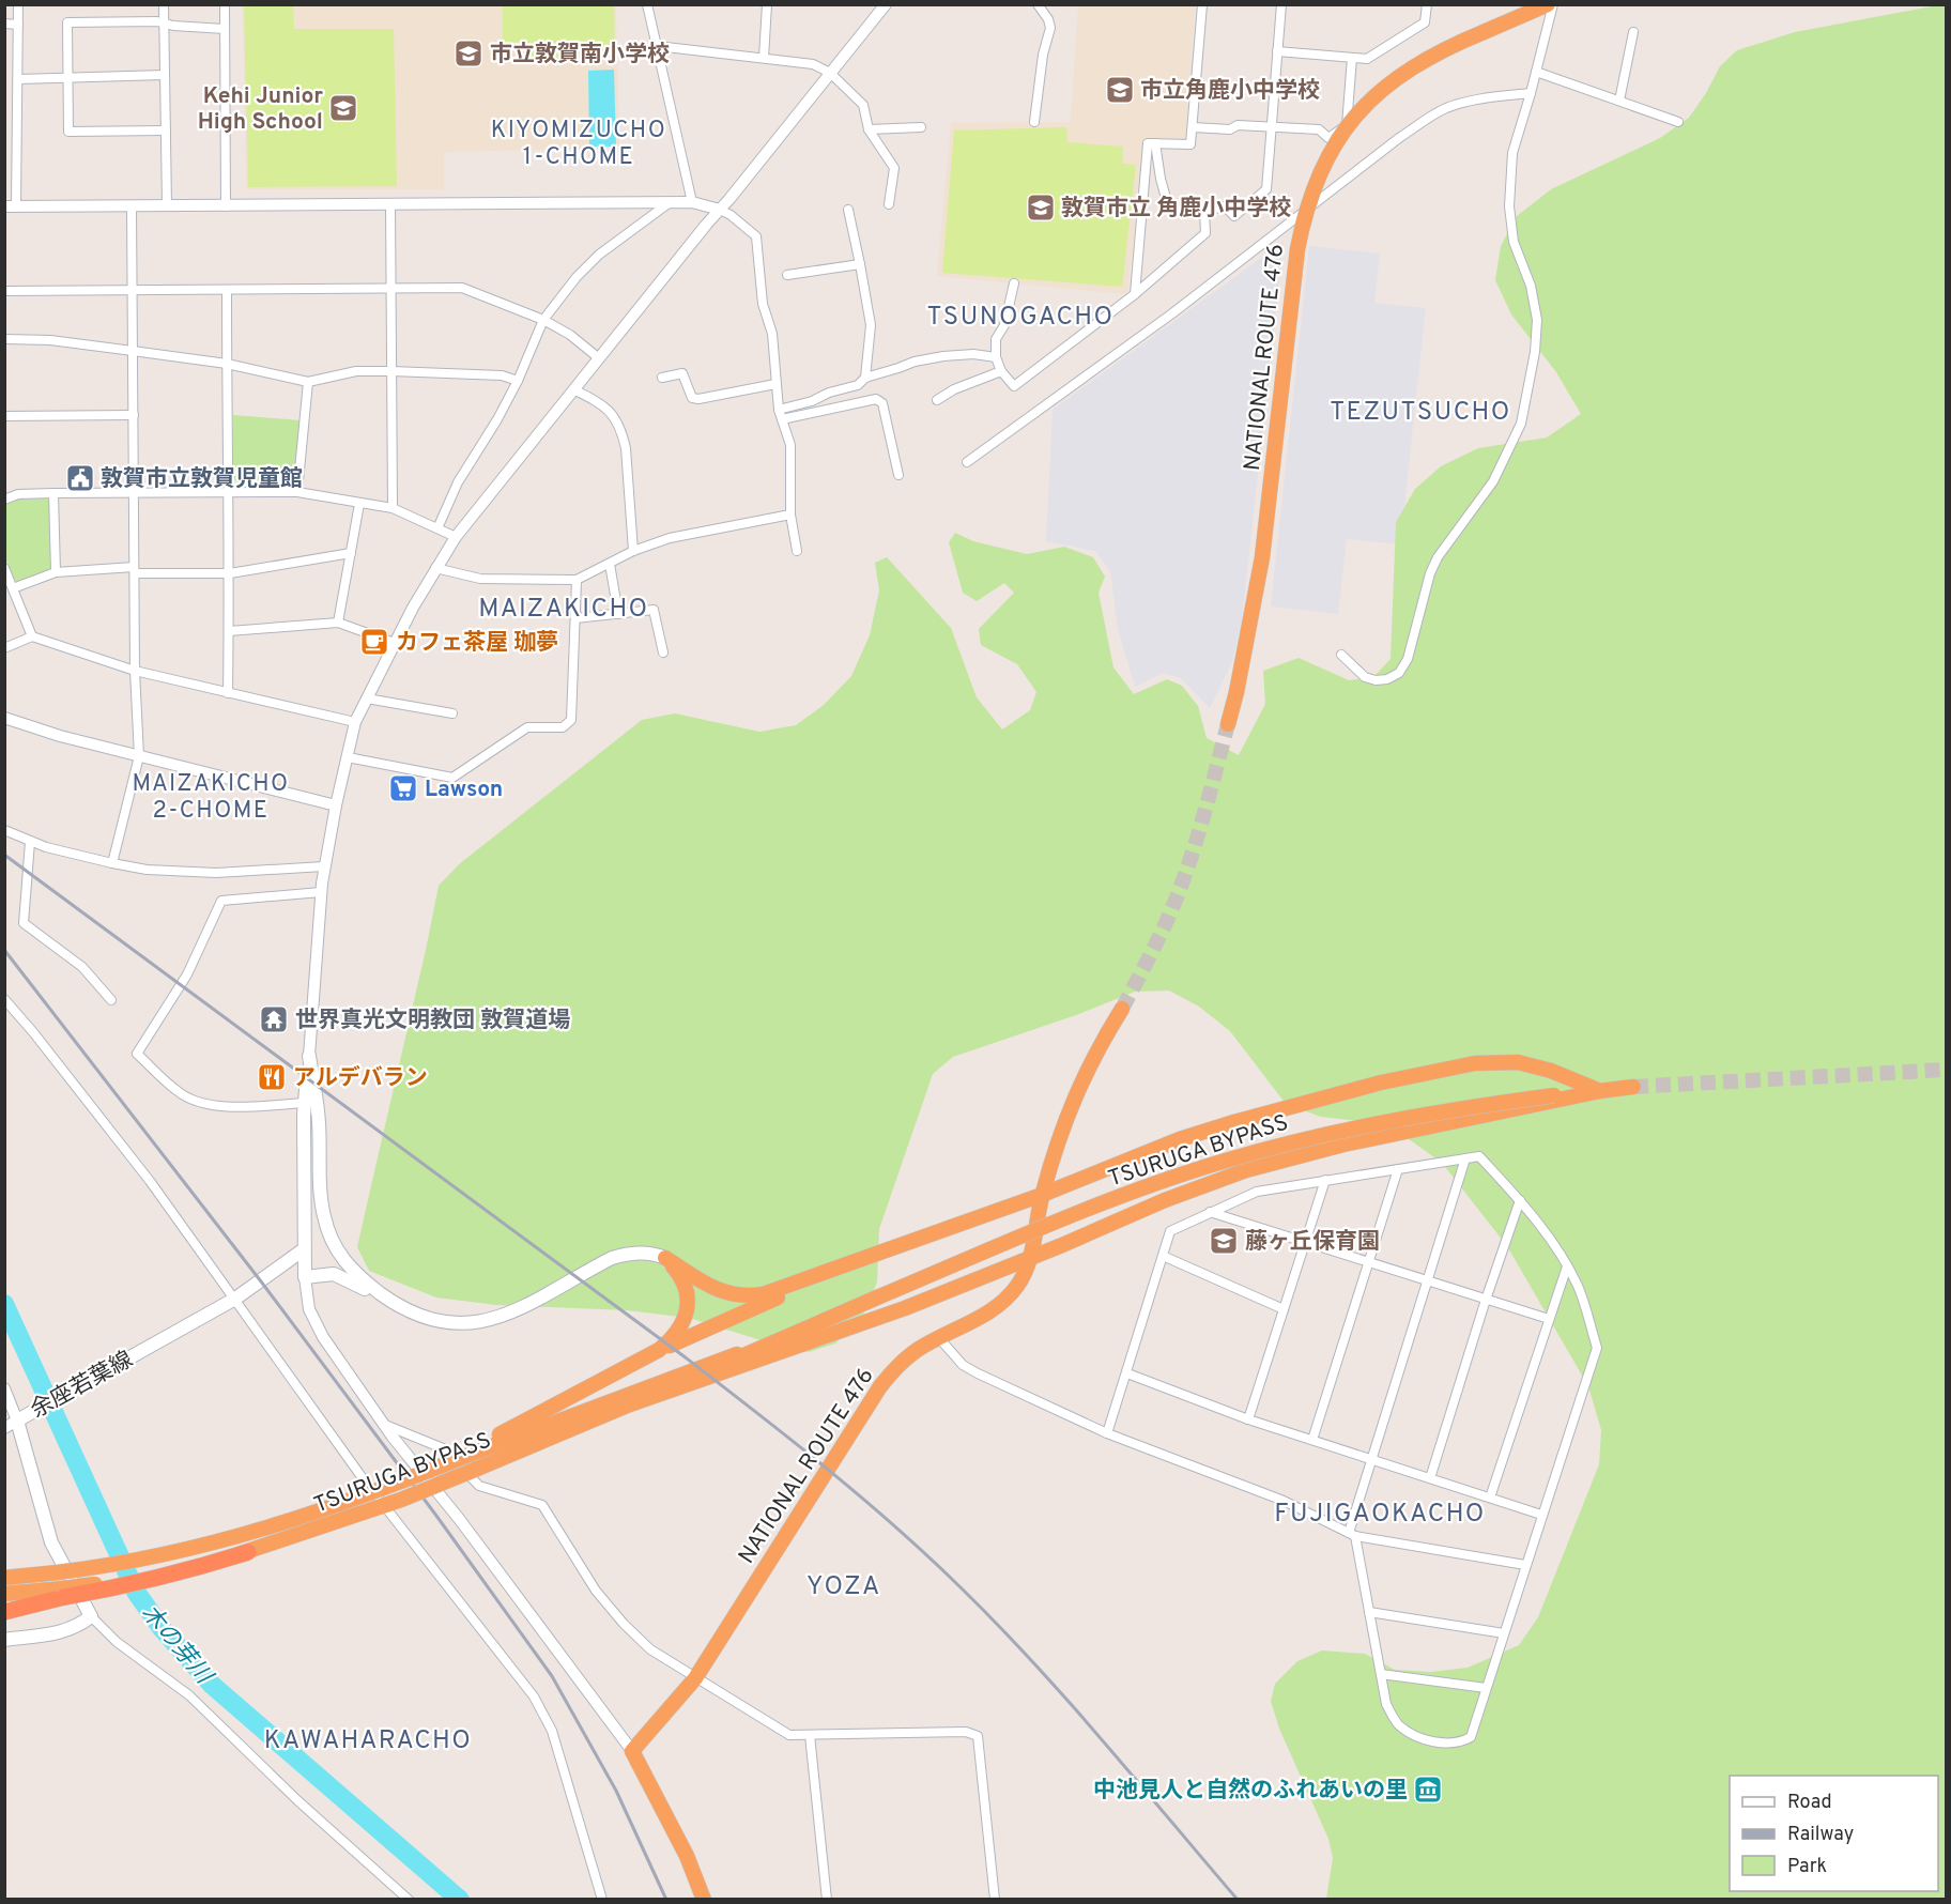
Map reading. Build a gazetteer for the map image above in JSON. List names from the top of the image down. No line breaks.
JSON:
{"streets":{"highway":["NATIONAL ROUTE 476","TSURUGA BYPASS"],"main road":["余座若葉線"]},"districts":["KIYOMIZUCHO 1-CHOME","TSUNOGACHO","TEZUTSUCHO","MAIZAKICHO","MAIZAKICHO 2-CHOME","FUJIGAOKACHO","YOZA","KAWAHARACHO"],"water":["木の芽川"],"places":{"school or university":["市立敦賀南小学校","市立角鹿小中学校","Kehi Junior High School","敦賀市立 角鹿小中学校","藤ヶ丘保育園"],"public building":["敦賀市立敦賀児童館"],"cafe":["カフェ茶屋 珈夢"],"supermarket":["Lawson"],"temple":["世界真光文明教団 敦賀道場"],"restaurant":["アルデバラン"],"museum":["中池見人と自然のふれあいの里"]},"legend":["Road","Railway","Park"]}
